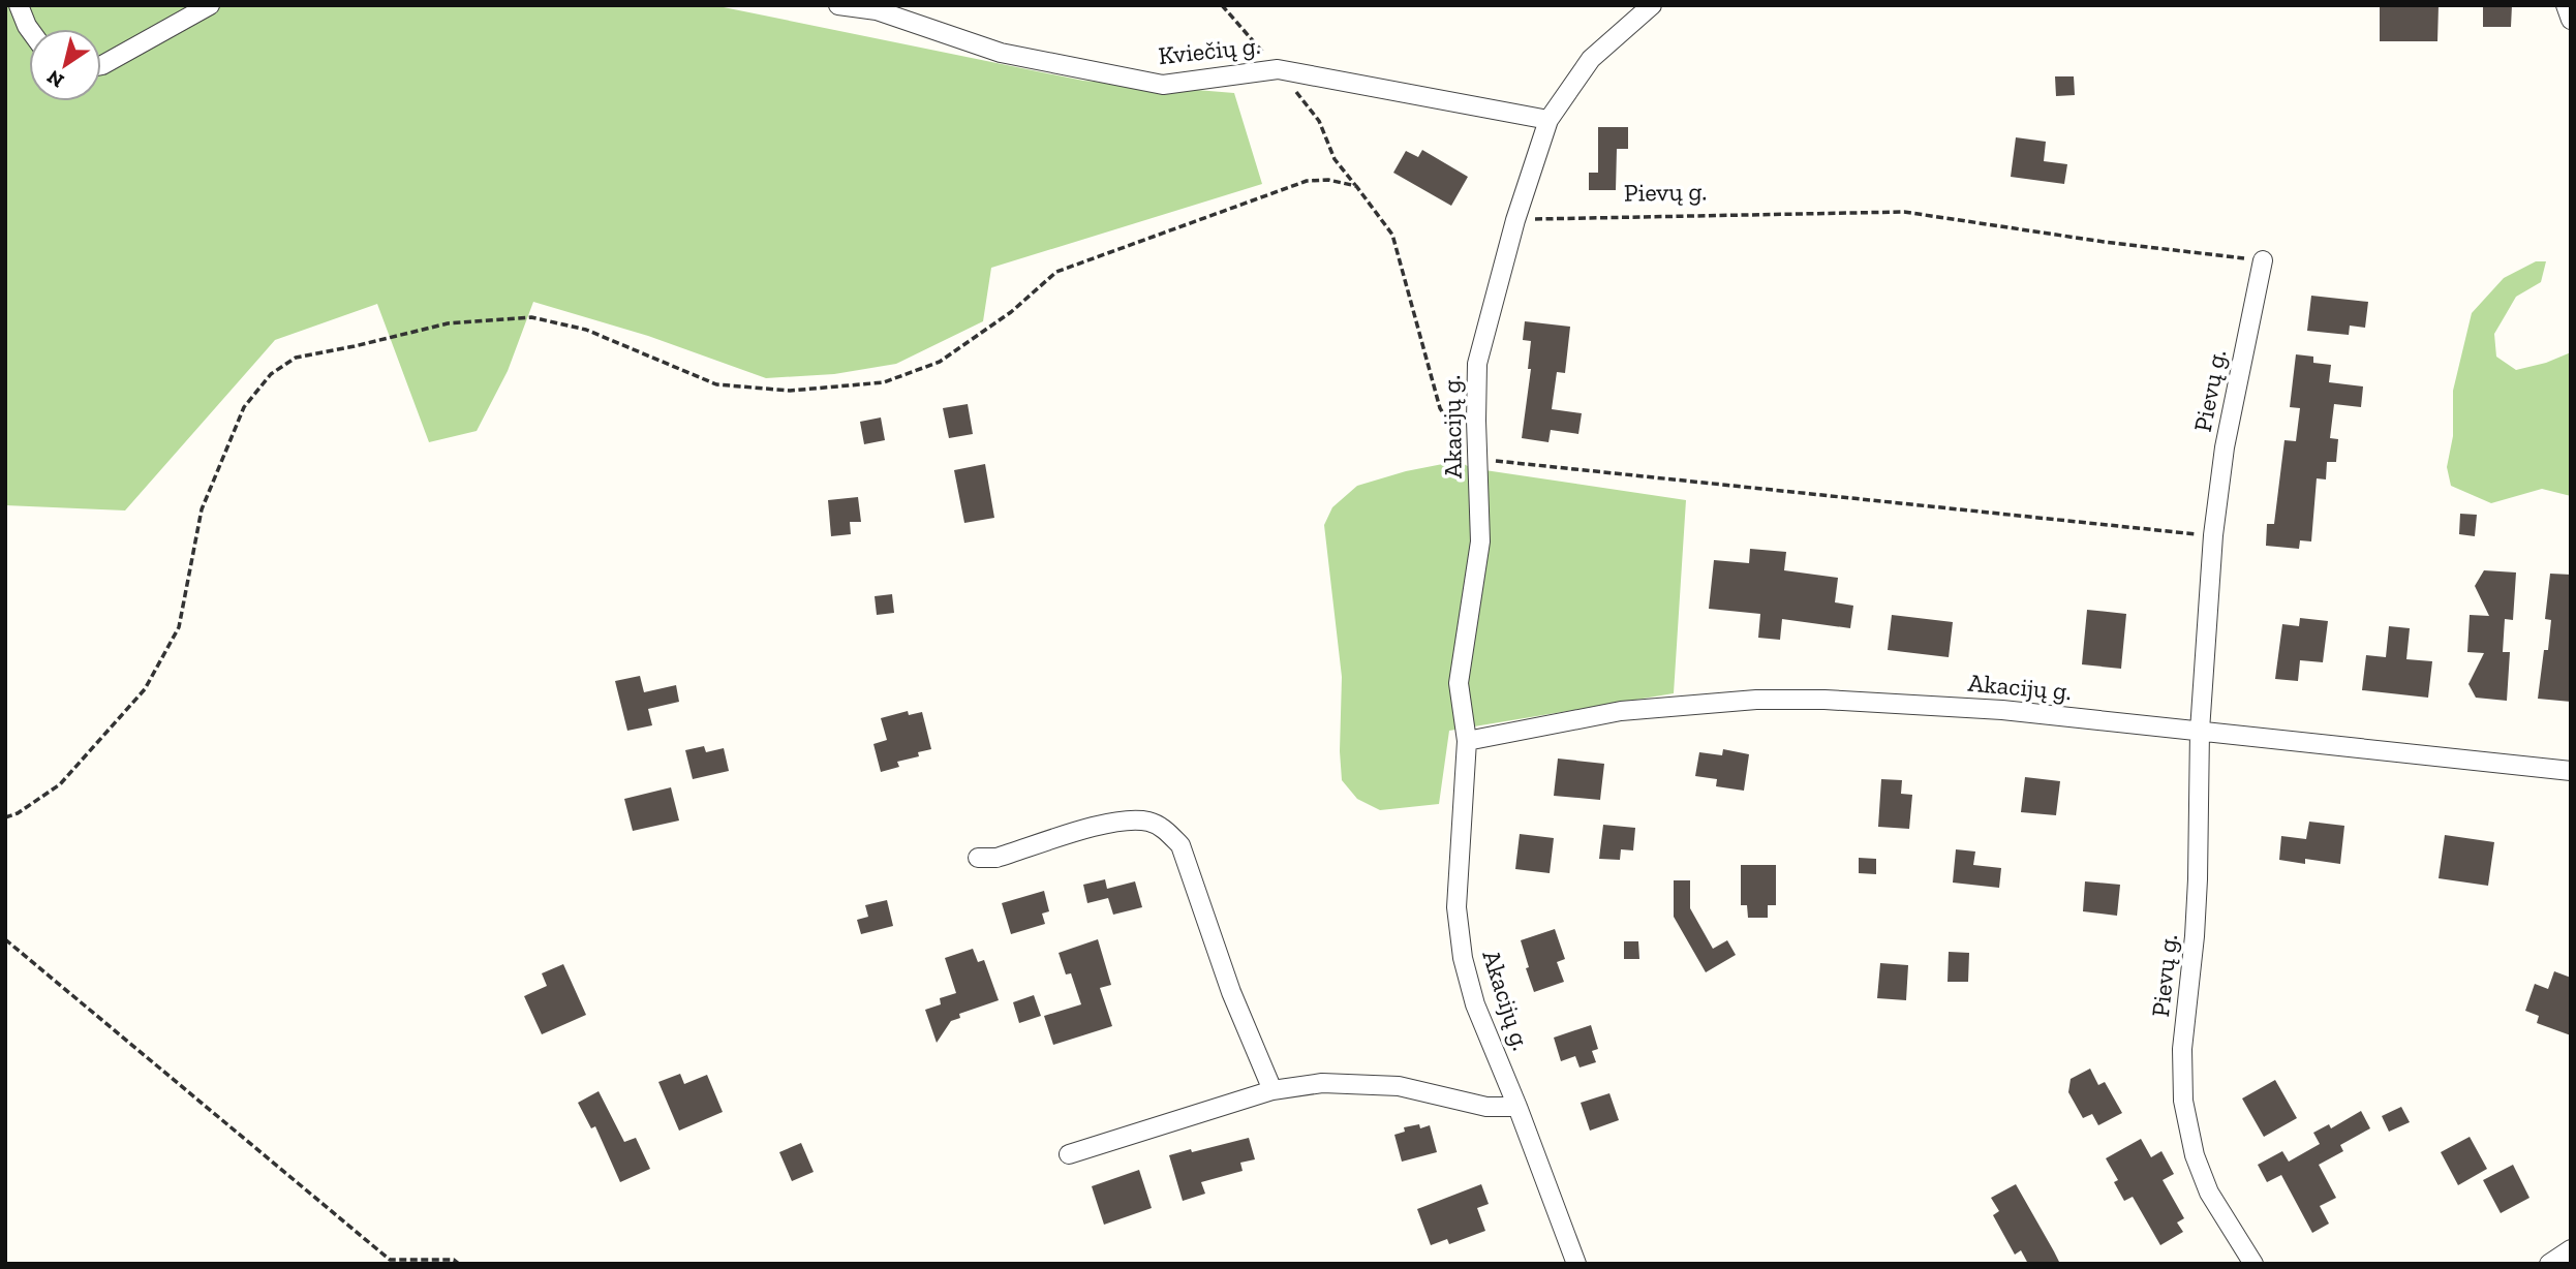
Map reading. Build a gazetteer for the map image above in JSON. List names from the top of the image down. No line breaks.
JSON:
{"streets":{"street":["Kviečių g.","Pievų g.","Akacijų g."]},"crossings":[["Kviečių g.","Akacijų g."],["Pievų g.","Akacijų g."]],"north":"bottom left"}
